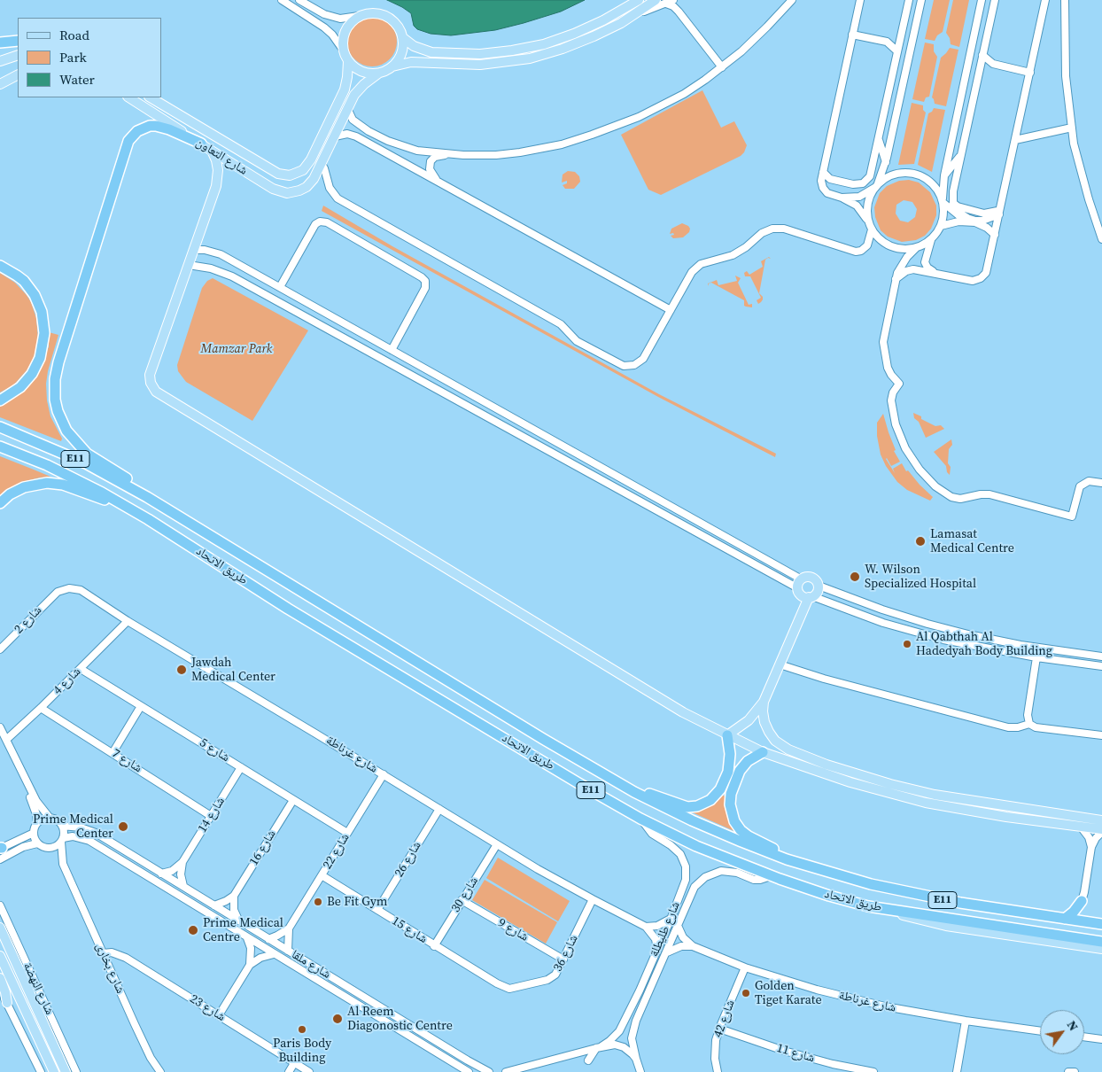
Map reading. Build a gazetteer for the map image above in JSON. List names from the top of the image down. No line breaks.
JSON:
{"streets":{"highway":["E11","طريق الاتحاد"],"main road":["شارع التعاون","شارع النهضة"],"street":["شارع 2","شارع 4","شارع 5","شارع غرناطة","شارع 7","شارع 14","شارع 16","شارع 22","شارع 26","شارع 30","شارع طليطلة","شارع 15","شارع 9","شارع 36","شارع ملقا","شارع بخارى","شارع 23","شارع 42","شارع 11"]},"crossings":[["طريق الاتحاد","شارع طليطلة"],["شارع 2","شارع غرناطة"],["شارع 4","شارع 5"],["شارع 4","شارع غرناطة"],["شارع 4","شارع 7"],["شارع 5","شارع 14"],["شارع 5","شارع 16"],["شارع 5","شارع 22"],["شارع غرناطة","شارع 22"],["شارع غرناطة","شارع 26"],["شارع غرناطة","شارع 30"],["شارع غرناطة","شارع 36"],["شارع غرناطة","شارع 42"],["شارع 7","شارع 14"],["شارع 14","شارع ملقا"],["شارع 22","شارع 15"],["شارع 22","شارع ملقا"],["شارع 26","شارع 15"],["شارع 30","شارع 15"],["شارع 30","شارع 9"],["شارع 15","شارع 36"],["شارع 9","شارع 36"],["شارع ملقا","شارع بخارى"],["شارع بخارى","شارع 23"],["شارع 42","شارع 11"]],"parks":["Mamzar Park"],"places":["Lamasat Medical Centre","W. Wilson Specialized Hospital","Al Qabthah Al Hadedyah Body Building","Jawdah Medical Center","Prime Medical Center","Be Fit Gym","Prime Medical Centre","Golden Tiget Karate","Al Reem Diagonostic Centre","Paris Body Building"],"legend":["Road","Park","Water"],"north":"top right"}
